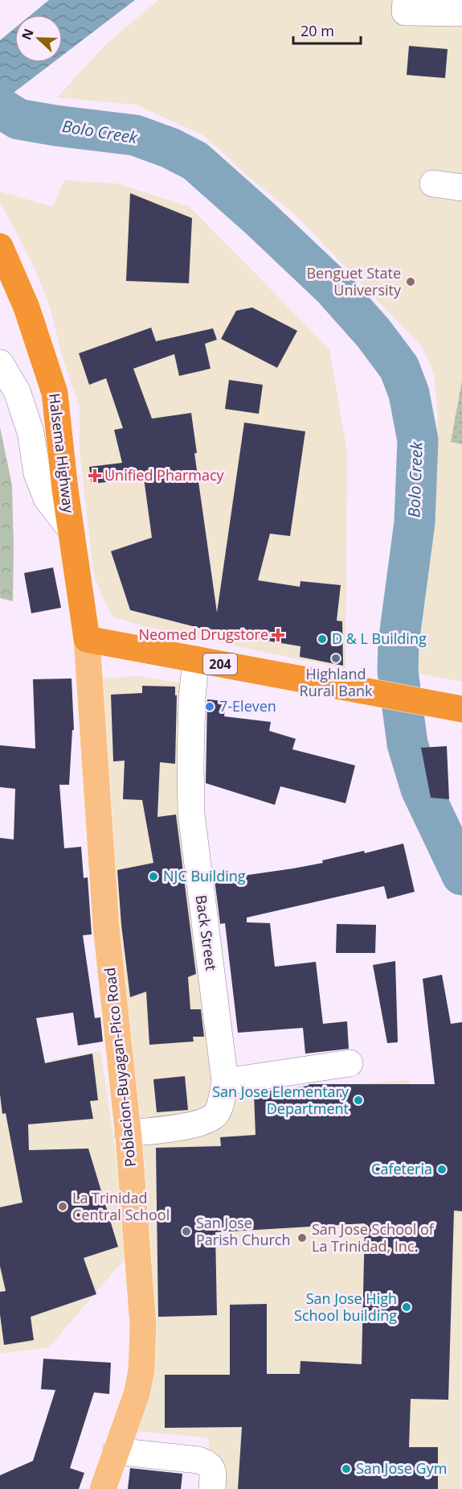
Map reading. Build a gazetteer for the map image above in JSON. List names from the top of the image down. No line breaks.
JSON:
{"streets":{"highway":["Halsema Highway","204"],"main road":["Poblacion-Buyagan-Pico Road"],"street":["Back Street"]},"crossings":[["Halsema Highway","204"],["Halsema Highway","Poblacion-Buyagan-Pico Road"],["204","Back Street"],["204","Poblacion-Buyagan-Pico Road"],["Back Street","Poblacion-Buyagan-Pico Road"]],"water":["Bolo Creek"],"places":{"other":["Benguet State University","D & L Building","Highland Rural Bank","7-Eleven","NJC Building","San Jose Elementary Department","Cafeteria","La Trinidad Central School","San Jose Parish Church","San Jose School of La Trinidad, Inc.","San Jose High School building","San Jose Gym"],"health":["Unified Pharmacy","Neomed Drugstore"]},"scale_bar":"20 m","north":"left"}
